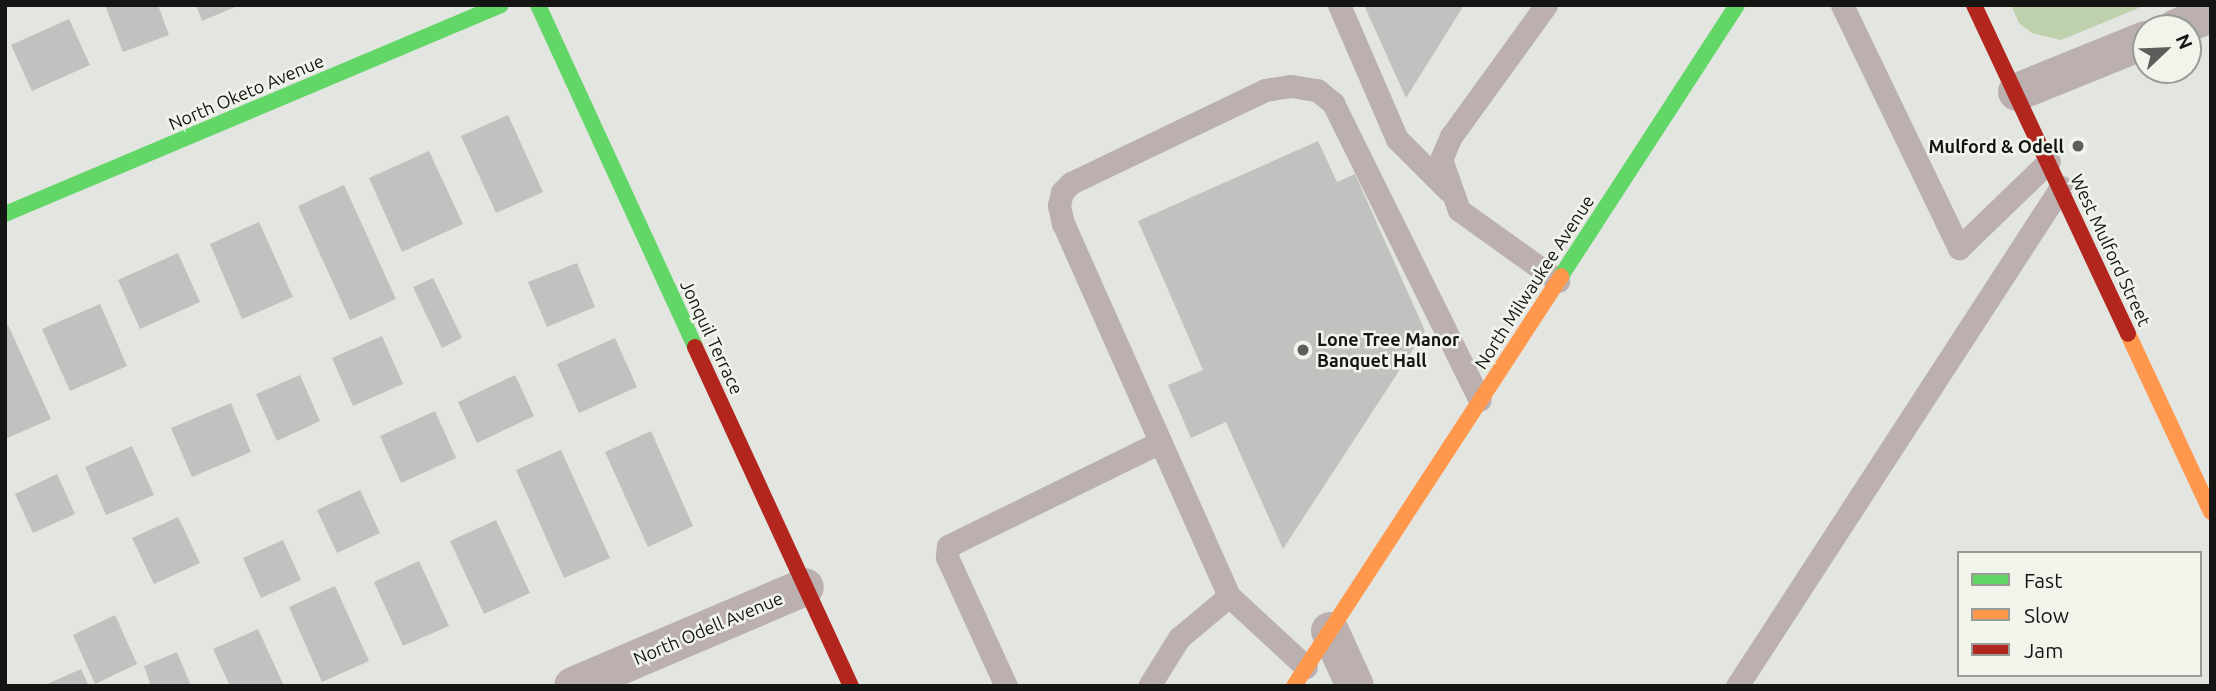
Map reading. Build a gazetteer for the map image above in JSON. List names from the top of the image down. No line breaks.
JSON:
{"streets":{"street":["North Oketo Avenue","West Mulford Street","North Milwaukee Avenue","Jonquil Terrace","North Odell Avenue"]},"crossings":[["Jonquil Terrace","North Odell Avenue"]],"places":["Mulford & Odell","Lone Tree Manor Banquet Hall"],"legend":["Fast","Slow","Jam"],"north":"top right"}
